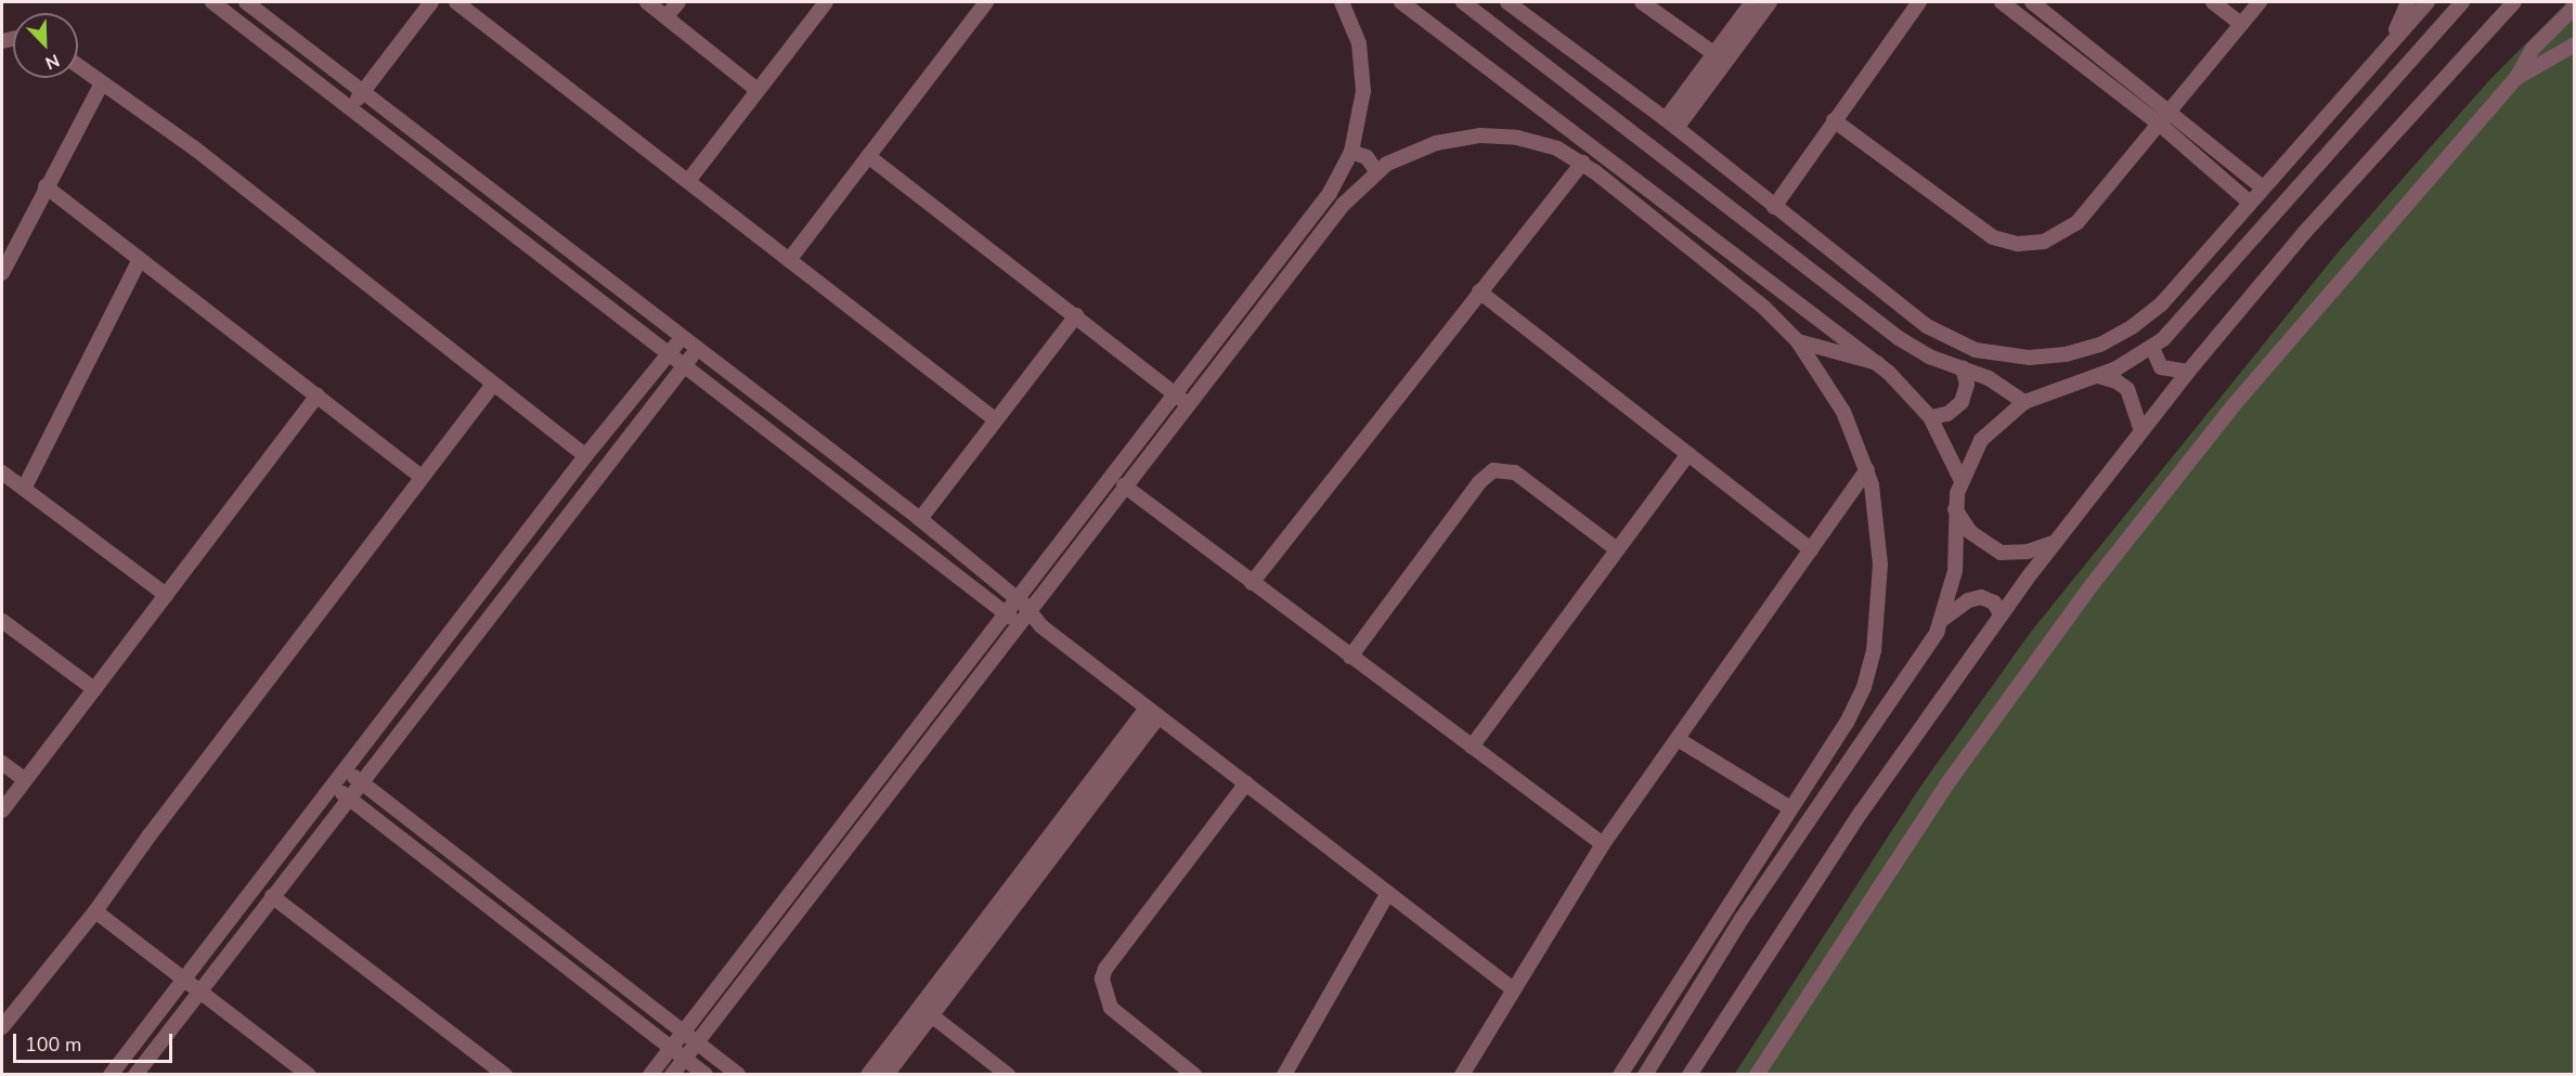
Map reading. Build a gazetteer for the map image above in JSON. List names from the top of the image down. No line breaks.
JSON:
{"scale_bar":"100 m","north":"bottom right"}
